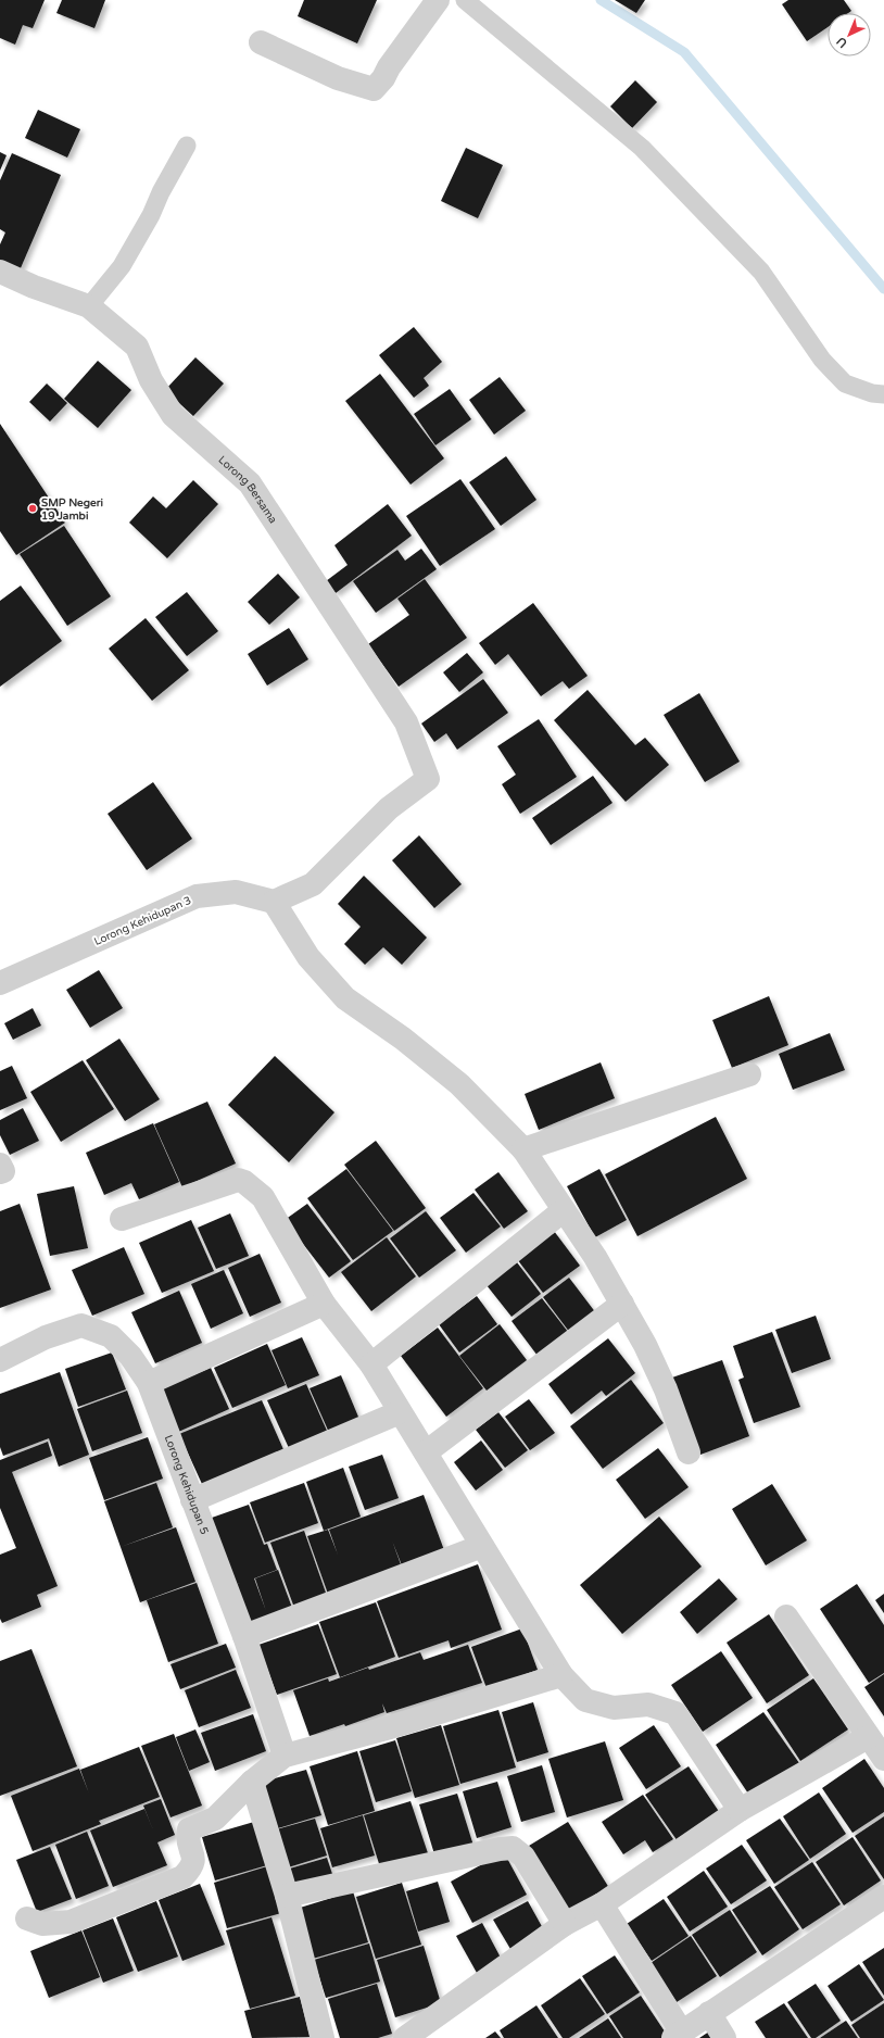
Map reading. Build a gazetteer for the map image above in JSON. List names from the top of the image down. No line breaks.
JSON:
{"streets":{"street":["Lorong Bersama","Lorong Kehidupan 3","Lorong Kehidupan 5"]},"crossings":[["Lorong Bersama","Lorong Kehidupan 3"]],"places":["SMP Negeri 19 Jambi"],"north":"bottom left"}
